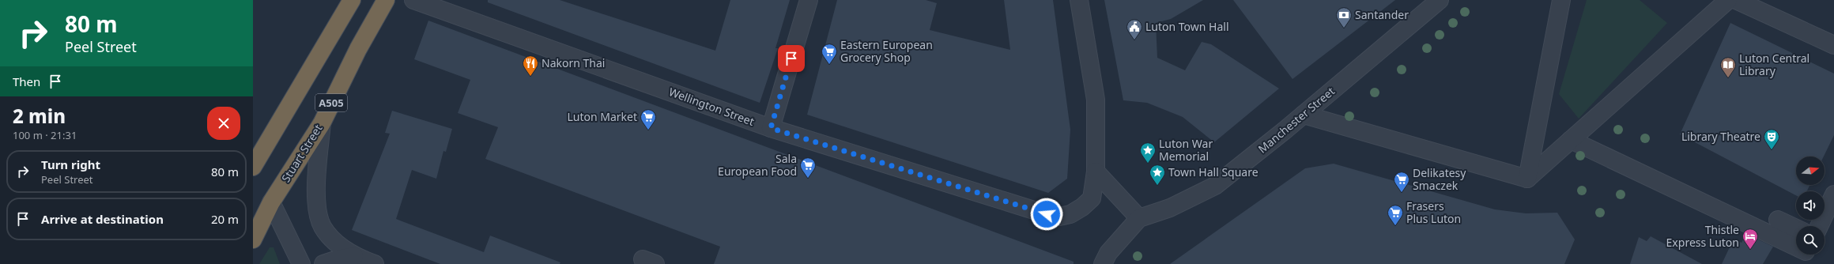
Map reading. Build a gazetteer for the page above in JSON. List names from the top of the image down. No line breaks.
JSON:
{"streets":{"highway":["A505","Stuart Street"],"street":["Wellington Street","Manchester Street"]},"places":{"bank":["Santander"],"public building":["Luton Town Hall"],"supermarket":["Eastern European Grocery Shop","Luton Market","Sala European Food","Delikatesy Smaczek","Frasers Plus Luton"],"restaurant":["Nakorn Thai"],"library":["Luton Central Library"],"theatre":["Library Theatre"],"place":["Luton War Memorial","Town Hall Square"],"hotel":["Thistle Express Luton"]},"north":"right","page":{"turn":["80 m","Peel Street"],"then":"Then","heading":["2 min","100 m · 21:31"],"list":[{"name":"Turn right","note":"Peel Street","value":"80 m"},{"name":"Arrive at destination","value":"20 m"}]}}
